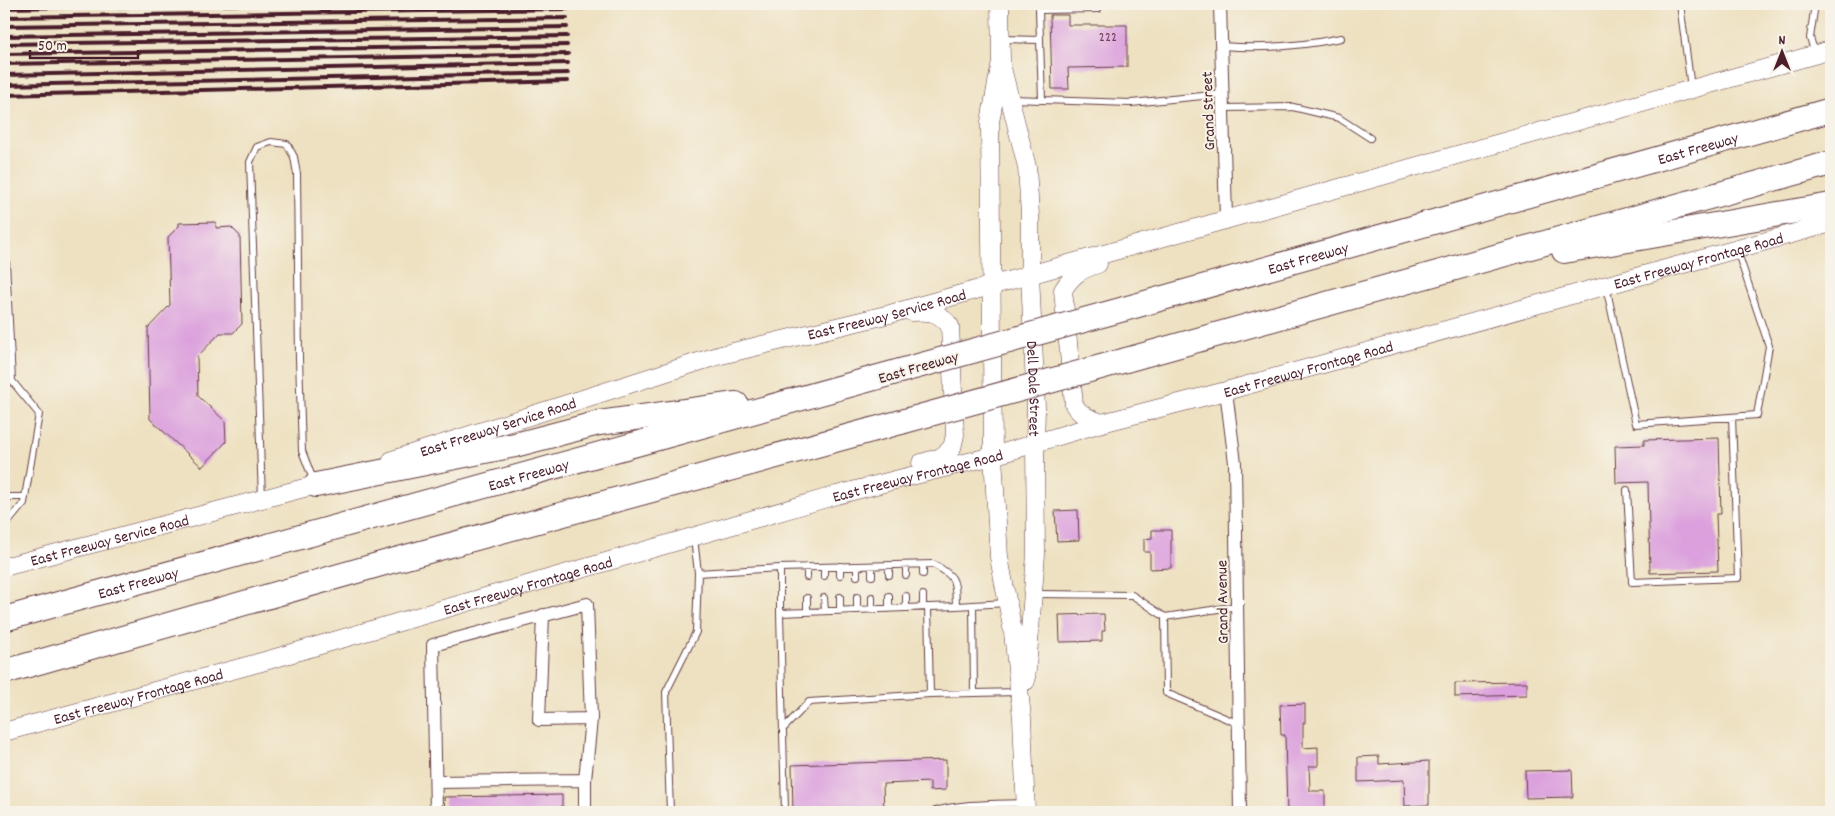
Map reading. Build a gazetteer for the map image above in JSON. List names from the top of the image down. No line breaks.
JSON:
{"streets":{"highway":["East Freeway"],"main road":["East Freeway Frontage Road","East Freeway Service Road","Dell Dale Street"],"street":["Grand Street","Grand Avenue"]},"crossings":[["East Freeway Frontage Road","Dell Dale Street"],["East Freeway Frontage Road","Grand Avenue"],["East Freeway Service Road","Dell Dale Street"]],"house_numbers":["222"],"scale_bar":"50 m","north":"top"}
